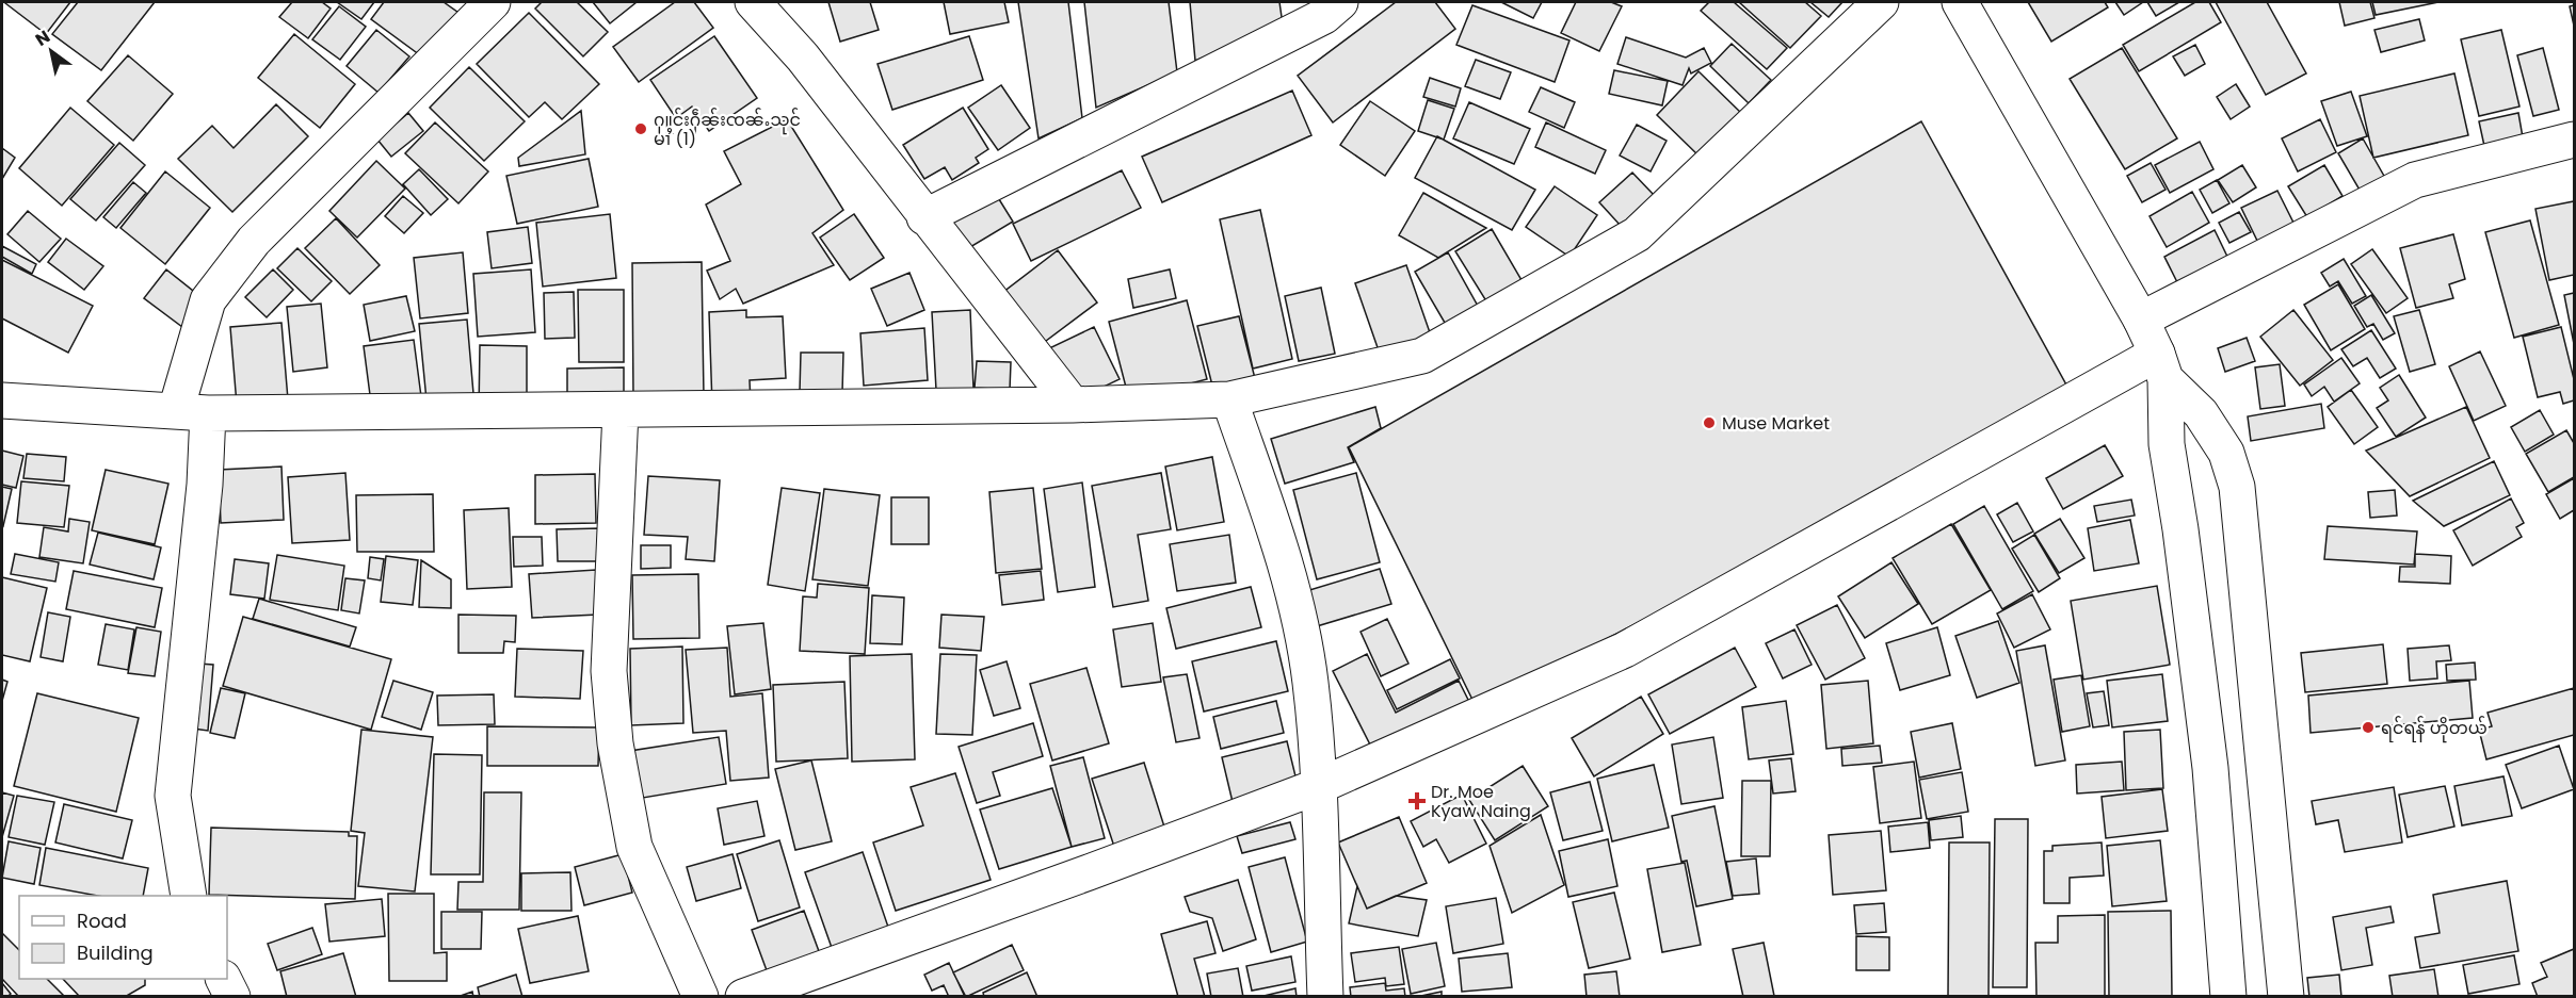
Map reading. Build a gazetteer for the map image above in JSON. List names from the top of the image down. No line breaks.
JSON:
{"places":{"other":["ႁူင်းႁဵၼ်းၸၼ်ႉသုင် မၢႆ (1)","Muse Market","ရင်ရန် ဟိုတယ်"],"health":["Dr. Moe Kyaw Naing"]},"legend":["Road","Building"],"north":"top left"}
